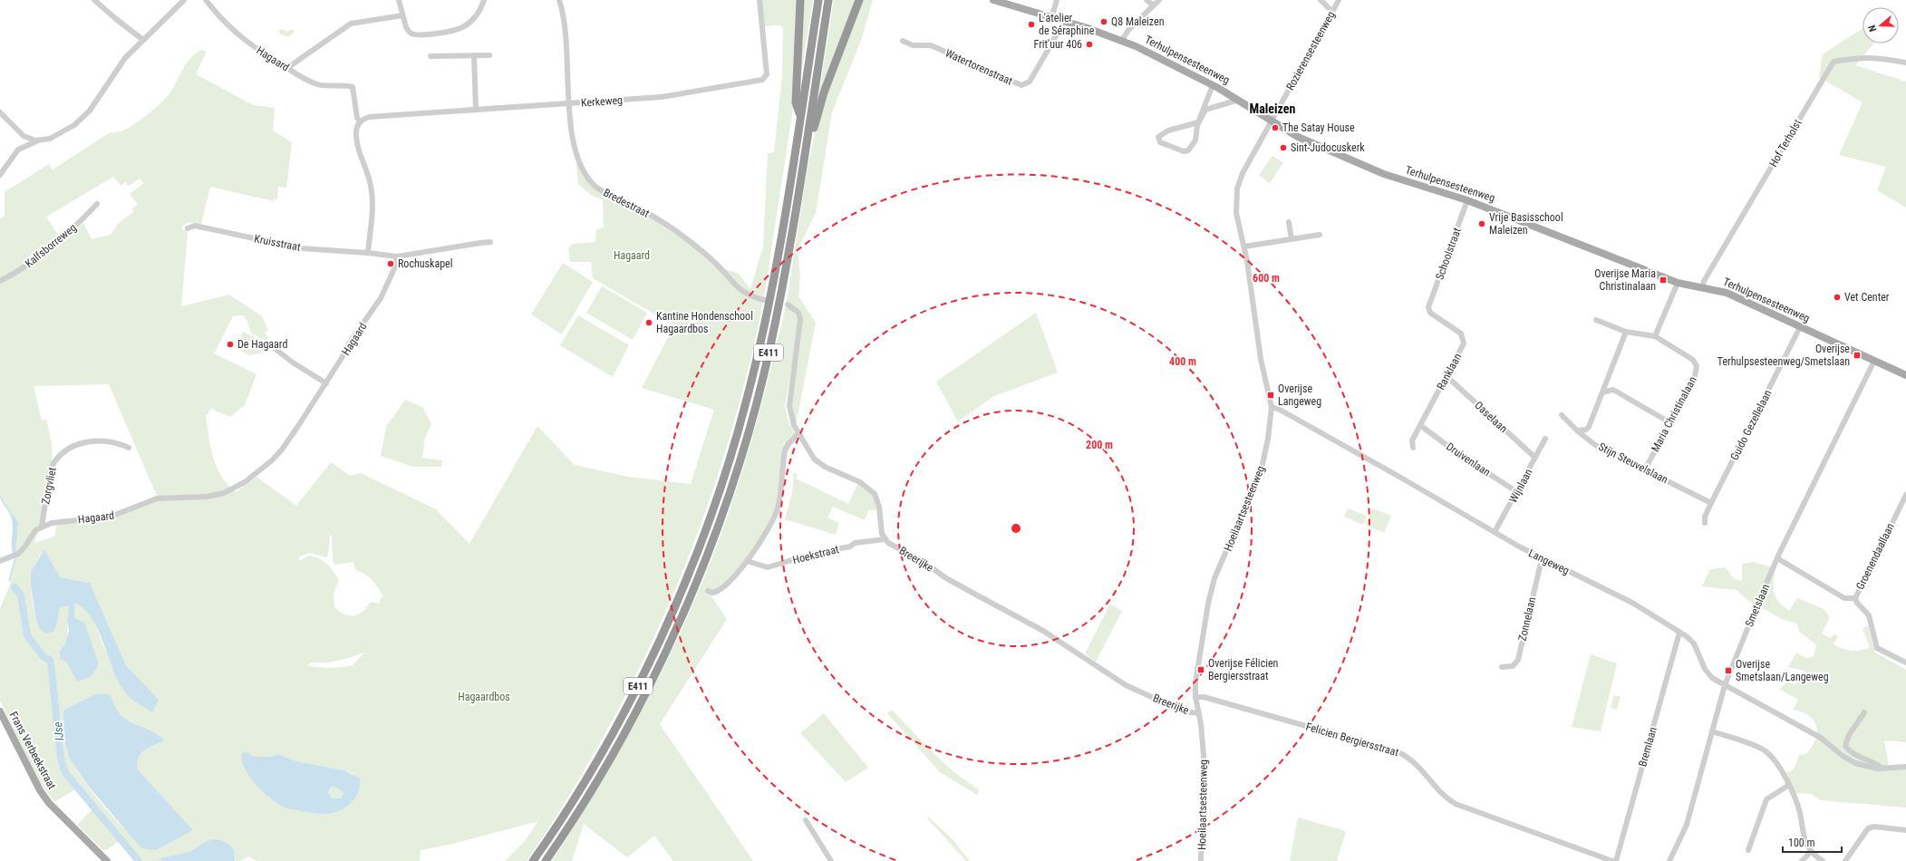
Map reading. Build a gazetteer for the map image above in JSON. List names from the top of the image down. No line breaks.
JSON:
{"streets":{"highway":["E411"],"main road":["Terhulpensesteenweg","Frans Verbeekstraat"],"street":["Rozierensesteenweg","Hagaard","Watertorenstraat","Kerkeweg","Hof Terholst","Bredestraat","Kruisstraat","Kalfsborreweg","Schoolstraat","Ranklaan","Maria Christinalaan","Oaselaan","Guido Gezellelaan","Druivenlaan","Stijn Steuvelslaan","Zorgvliet","Wijnlaan","Hoeilaartsesteenweg","Hoekstraat","Groenendaallaan","Breerijke","Langeweg","Smetslaan","Zonnelaan","Felicien Bergiersstraat","Bremlaan"]},"crossings":[["Rozierensesteenweg","Terhulpensesteenweg"],["Rozierensesteenweg","Hoeilaartsesteenweg"],["Hagaard","Kerkeweg"],["Hagaard","Kruisstraat"],["Hagaard","Zorgvliet"],["Terhulpensesteenweg","Watertorenstraat"],["Terhulpensesteenweg","Hof Terholst"],["Terhulpensesteenweg","Schoolstraat"],["Terhulpensesteenweg","Guido Gezellelaan"],["Terhulpensesteenweg","Hoeilaartsesteenweg"],["Terhulpensesteenweg","Smetslaan"],["Kerkeweg","Bredestraat"],["Schoolstraat","Ranklaan"],["Ranklaan","Oaselaan"],["Ranklaan","Druivenlaan"],["Maria Christinalaan","Stijn Steuvelslaan"],["Oaselaan","Wijnlaan"],["Guido Gezellelaan","Stijn Steuvelslaan"],["Druivenlaan","Wijnlaan"],["Wijnlaan","Langeweg"],["Hoeilaartsesteenweg","Breerijke"],["Hoeilaartsesteenweg","Langeweg"],["Hoeilaartsesteenweg","Felicien Bergiersstraat"],["Hoekstraat","Breerijke"],["Langeweg","Smetslaan"],["Langeweg","Zonnelaan"],["Langeweg","Bremlaan"]],"districts":["Maleizen"],"water":["IJse"],"parks":["Hagaard","Hagaardbos"],"places":{"other":["Q8 Maleizen","L'atelier de Séraphine","Frit'uur 406","The Satay House","Sint-Judocuskerk","Vrije Basisschool Maleizen","Rochuskapel","Vet Center","Kantine Hondenschool Hagaardbos","De Hagaard"],"transit":["Overijse Maria Christinalaan","Overijse Terhulpsesteenweg/Smetslaan","Overijse Langeweg","Overijse Félicien Bergiersstraat","Overijse Smetslaan/Langeweg"]},"scale_bar":"100 m","north":"left","rings":["600 m","400 m","200 m"]}
